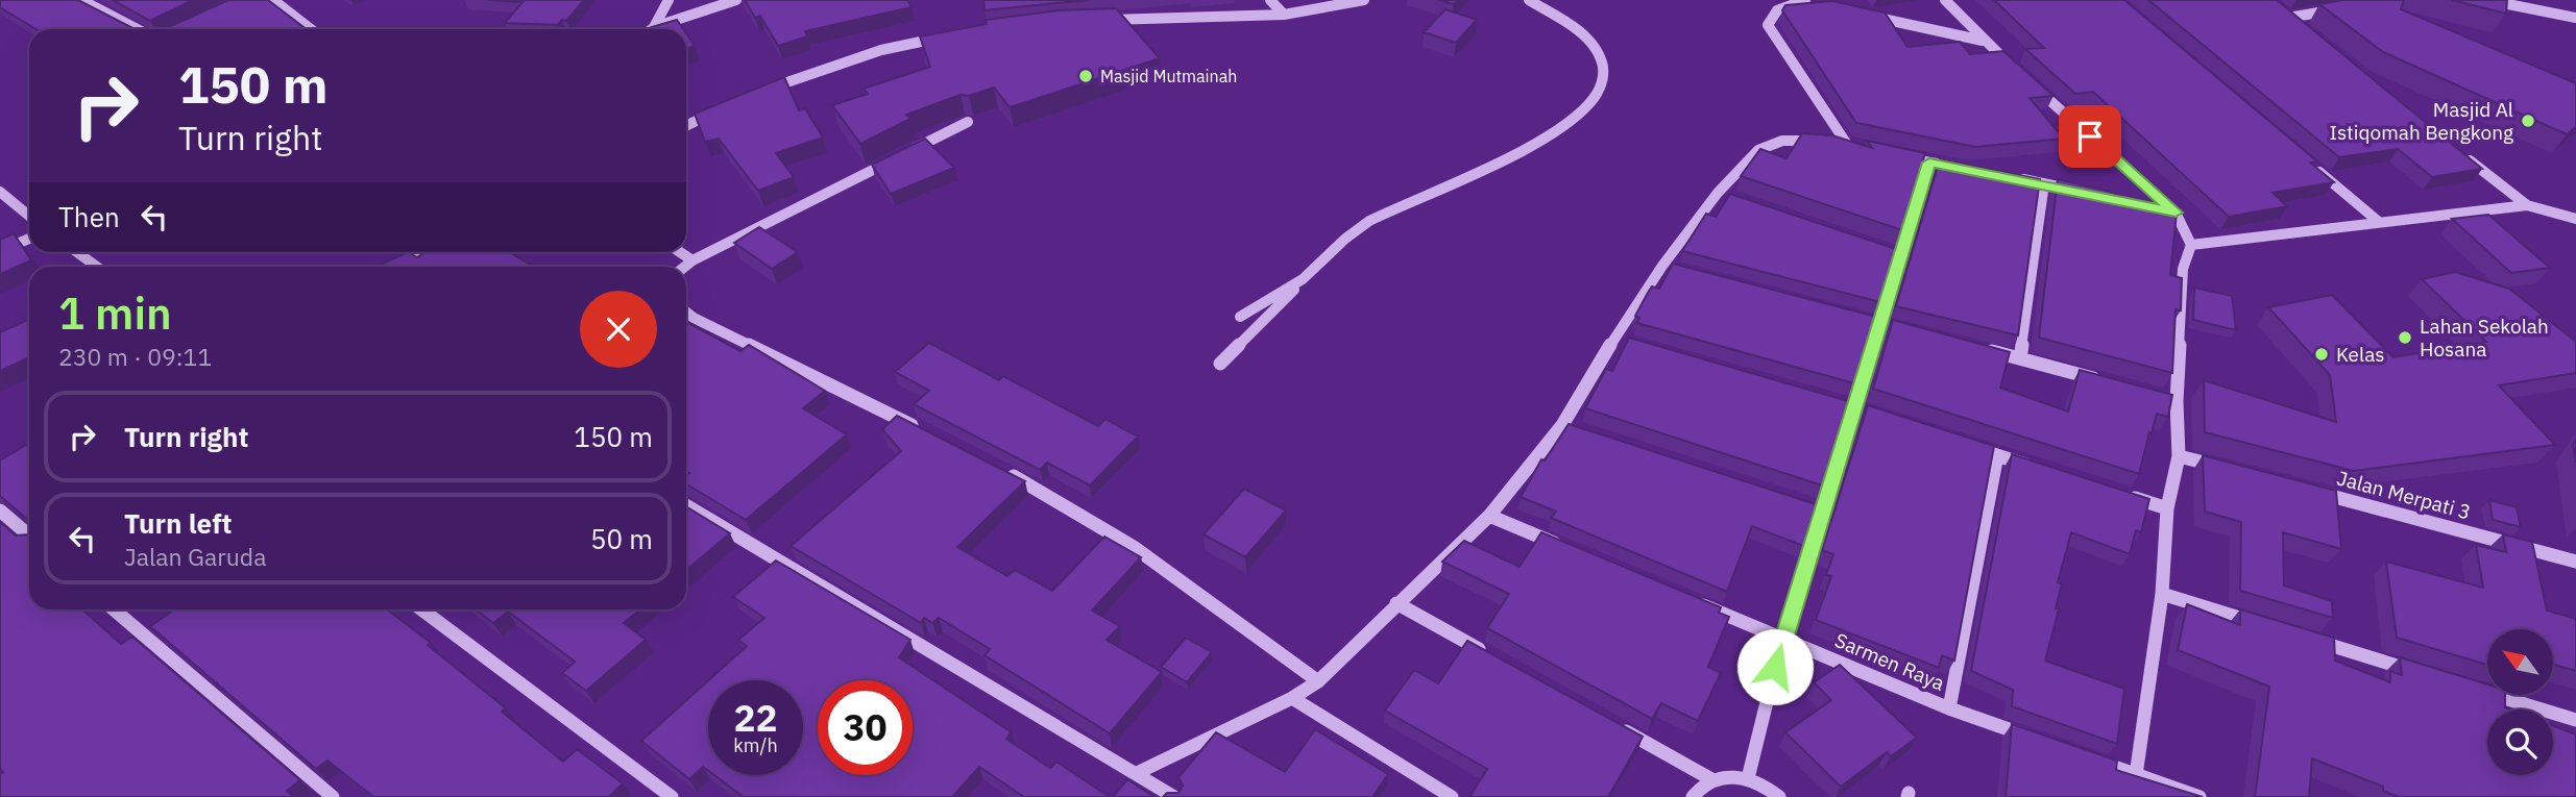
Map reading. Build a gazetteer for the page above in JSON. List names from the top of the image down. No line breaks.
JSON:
{"streets":{"street":["Jalan Merpati 3","Sarmen Raya"]},"places":["Masjid Mutmainah","Masjid Al Istiqomah Bengkong","Lahan Sekolah Hosana","Kelas"],"north":"top left","page":{"turn":["150 m","Turn right"],"then":"Then","heading":["1 min","230 m · 09:11"],"list":[{"name":"Turn right","value":"150 m"},{"name":"Turn left","note":"Jalan Garuda","value":"50 m"}],"speed":"22 km/h","limit":"30"}}
